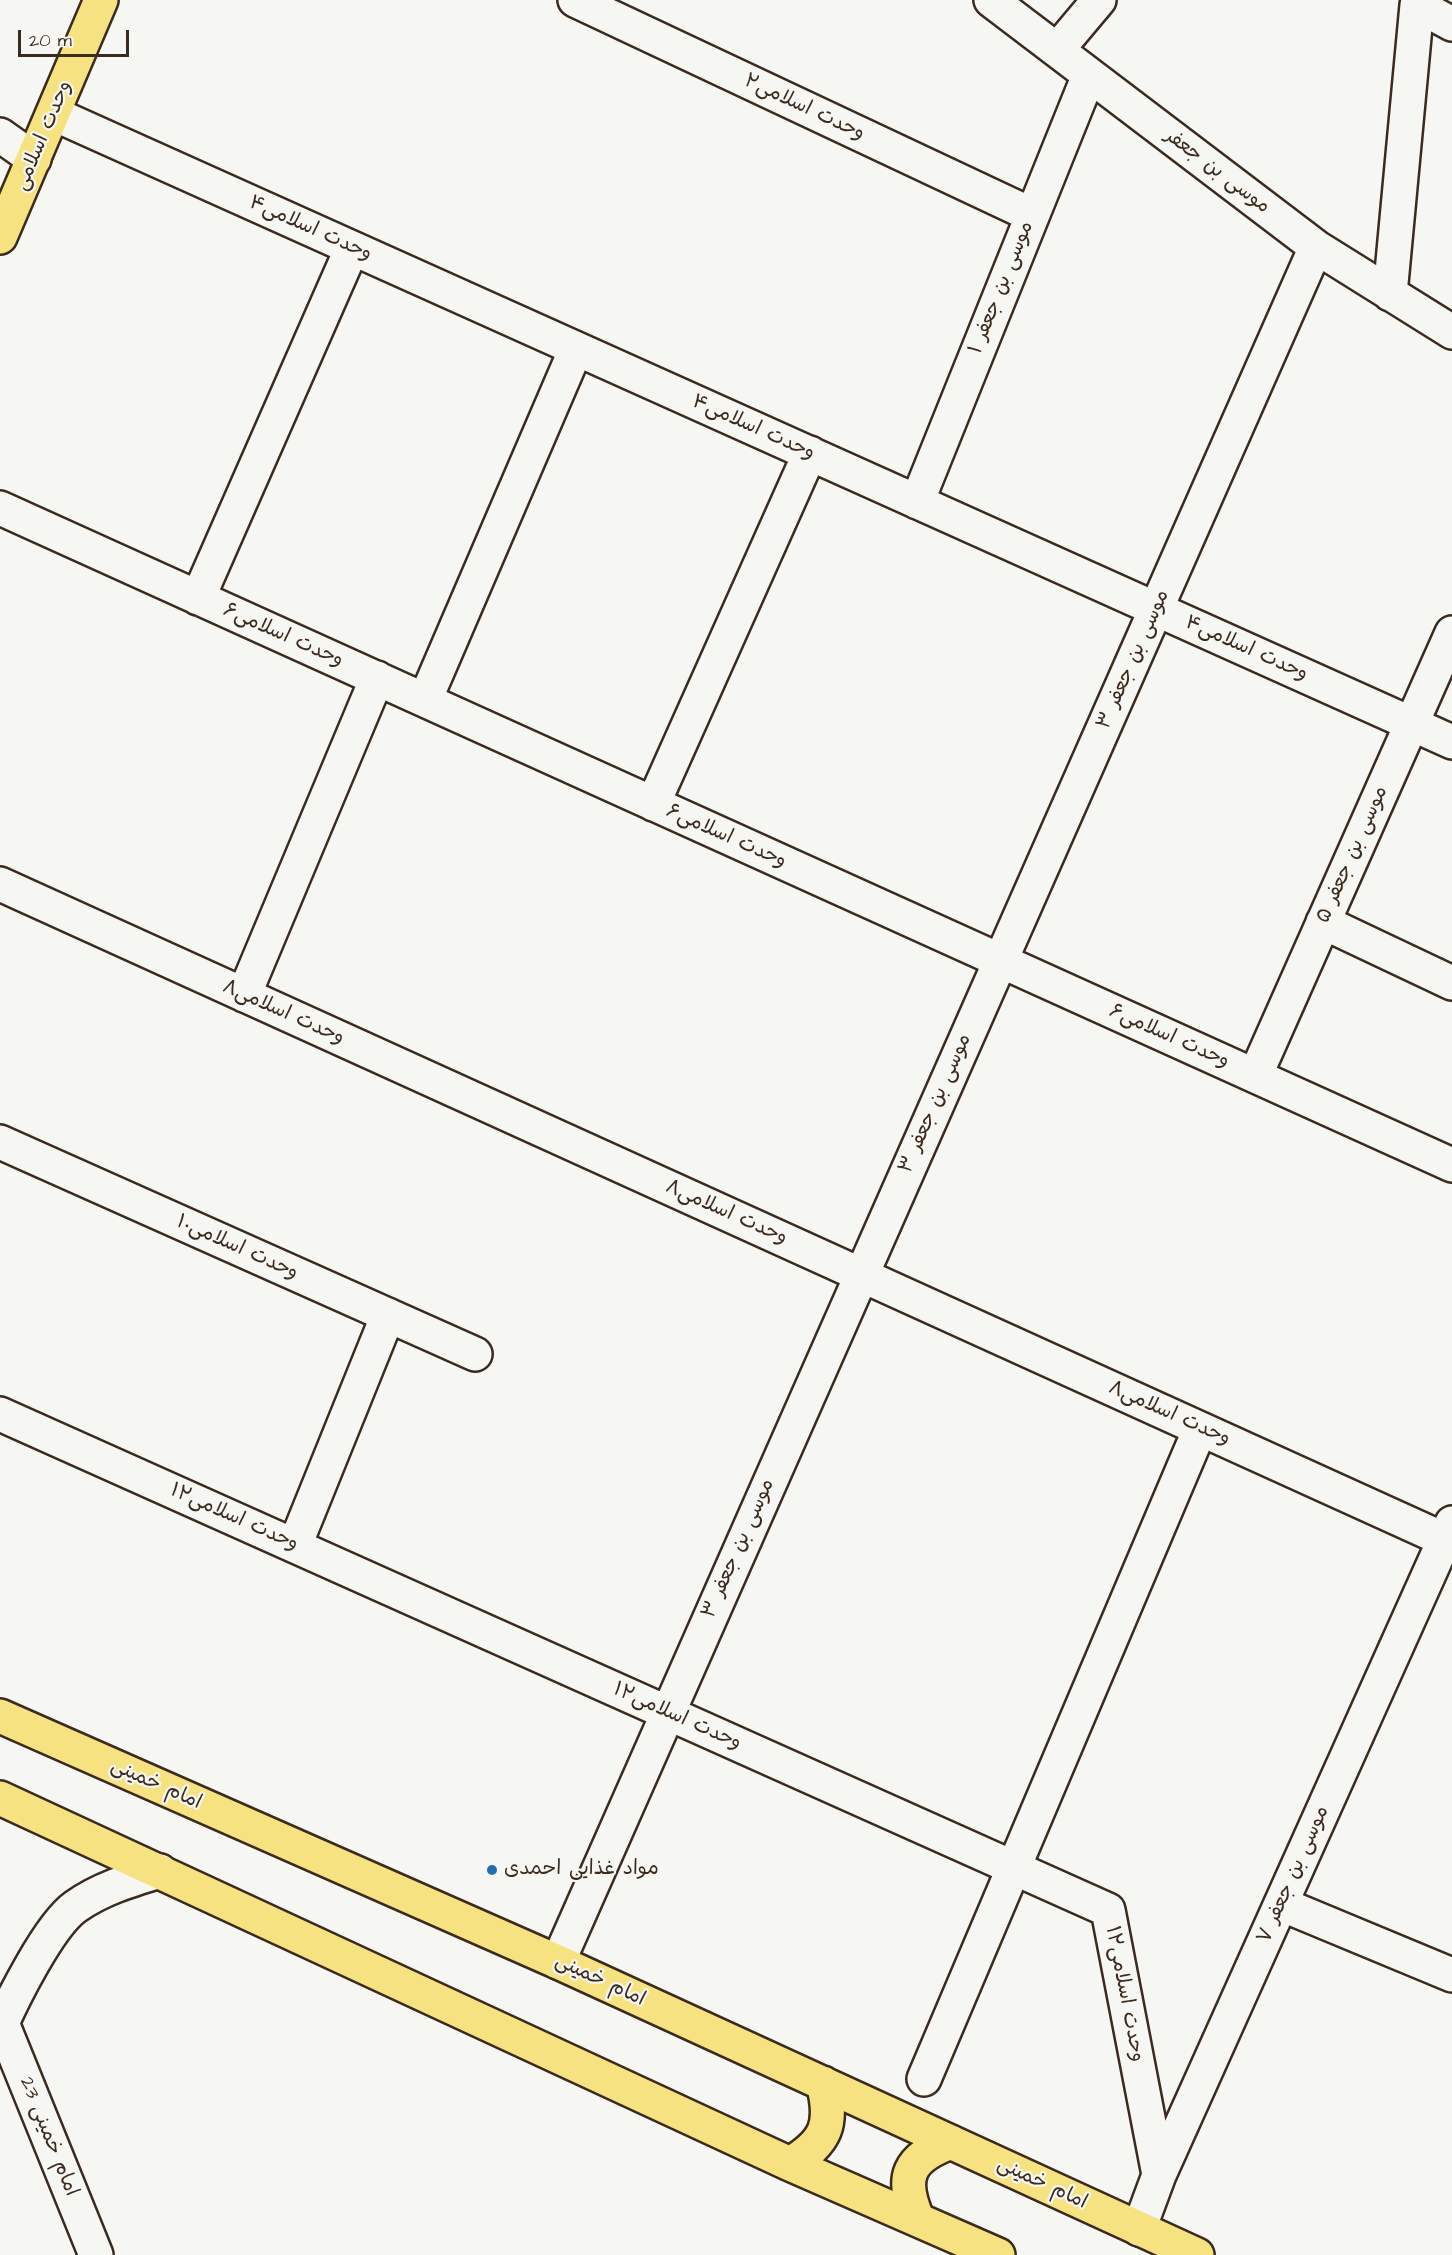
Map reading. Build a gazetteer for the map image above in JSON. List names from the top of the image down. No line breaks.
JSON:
{"streets":{"main road":["وحدت اسلامی","امام خمینی"],"street":["وحدت اسلامی۲","موسی بن جعفر","وحدت اسلامی۴","موسی بن جعفر ۱","وحدت اسلامی۶","موسی بن جعفر ۳","موسی بن جعفر ۵","وحدت اسلامی۸","وحدت اسلامی۱۰","وحدت اسلامی۱۲","موسی بن جعفر ۷","امام خمینی 23"]},"crossings":[["وحدت اسلامی۲","موسی بن جعفر ۱"],["وحدت اسلامی","وحدت اسلامی۴"],["موسی بن جعفر","موسی بن جعفر ۱"],["موسی بن جعفر","موسی بن جعفر ۳"],["وحدت اسلامی۴","موسی بن جعفر ۱"],["وحدت اسلامی۴","موسی بن جعفر ۳"],["وحدت اسلامی۴","موسی بن جعفر ۵"],["وحدت اسلامی۶","موسی بن جعفر ۳"],["وحدت اسلامی۶","موسی بن جعفر ۵"],["موسی بن جعفر ۳","وحدت اسلامی۸"],["موسی بن جعفر ۳","وحدت اسلامی۱۲"],["موسی بن جعفر ۳","امام خمینی"],["وحدت اسلامی۸","موسی بن جعفر ۷"],["وحدت اسلامی۱۲","موسی بن جعفر ۷"],["امام خمینی","موسی بن جعفر ۷"]],"places":["مواد غذایی احمدی"],"scale_bar":"20 m"}
